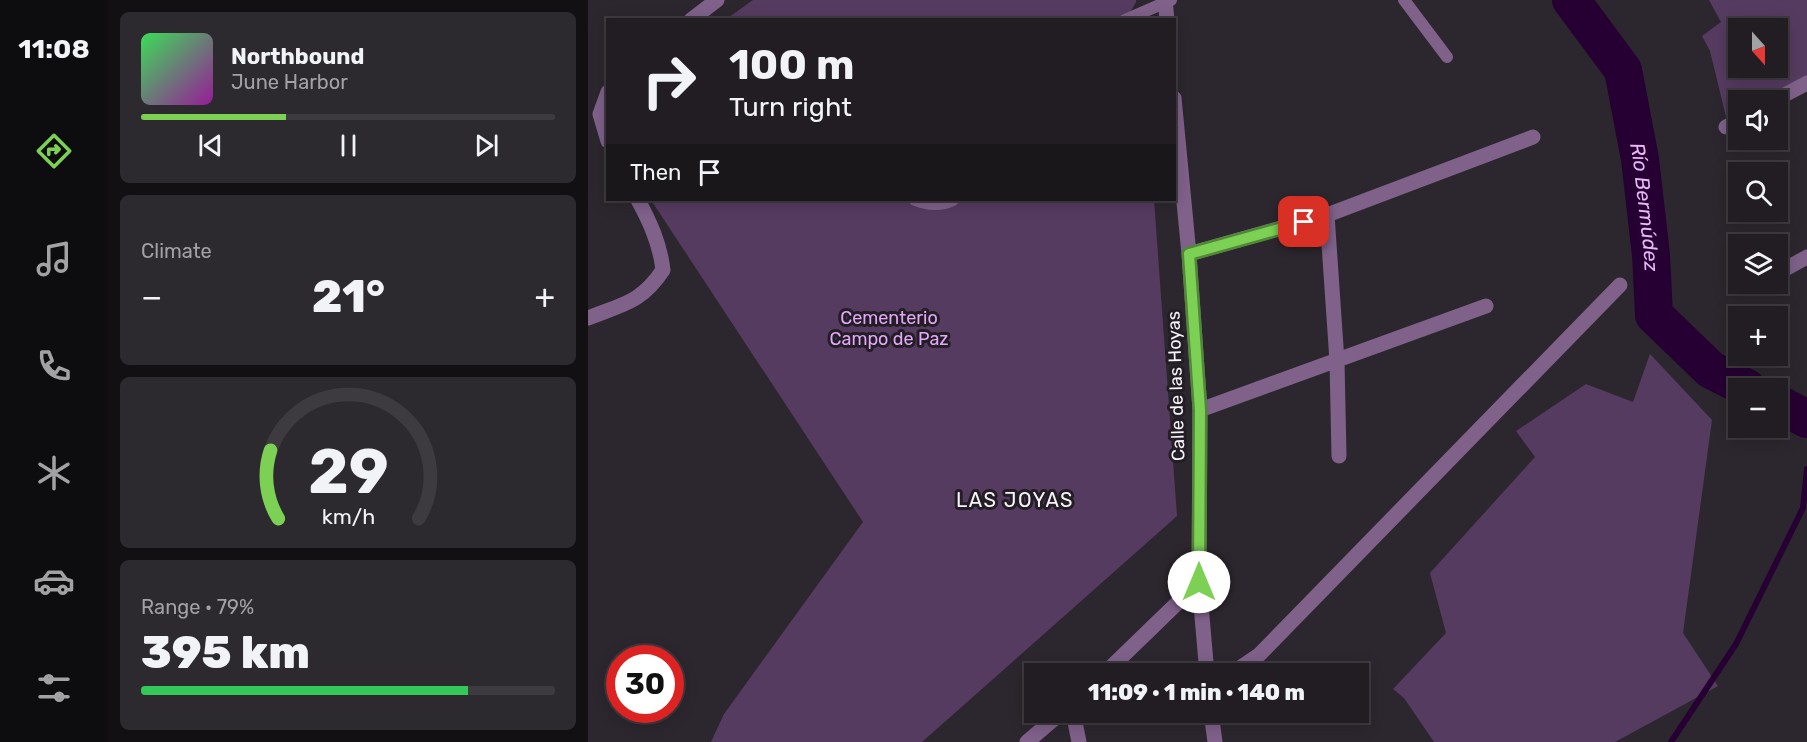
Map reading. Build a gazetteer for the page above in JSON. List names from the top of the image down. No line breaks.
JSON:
{"streets":{"street":["Calle de las Hoyas"]},"districts":["LAS JOYAS"],"water":["Río Bermúdez"],"parks":["Cementerio Campo de Paz"],"north":"bottom","page":{"tabs":"11:08","map_buttons":["+","−"],"turn":["100 m","Turn right"],"song":["Northbound","June Harbor"],"then":"Then","tile":["Climate",["Range · 79%","395 km"]],"heat":["−","21°","+"],"limit":"30","trip":"11:09 · 1 min · 140 m","gauge":["29","km/h"]}}
